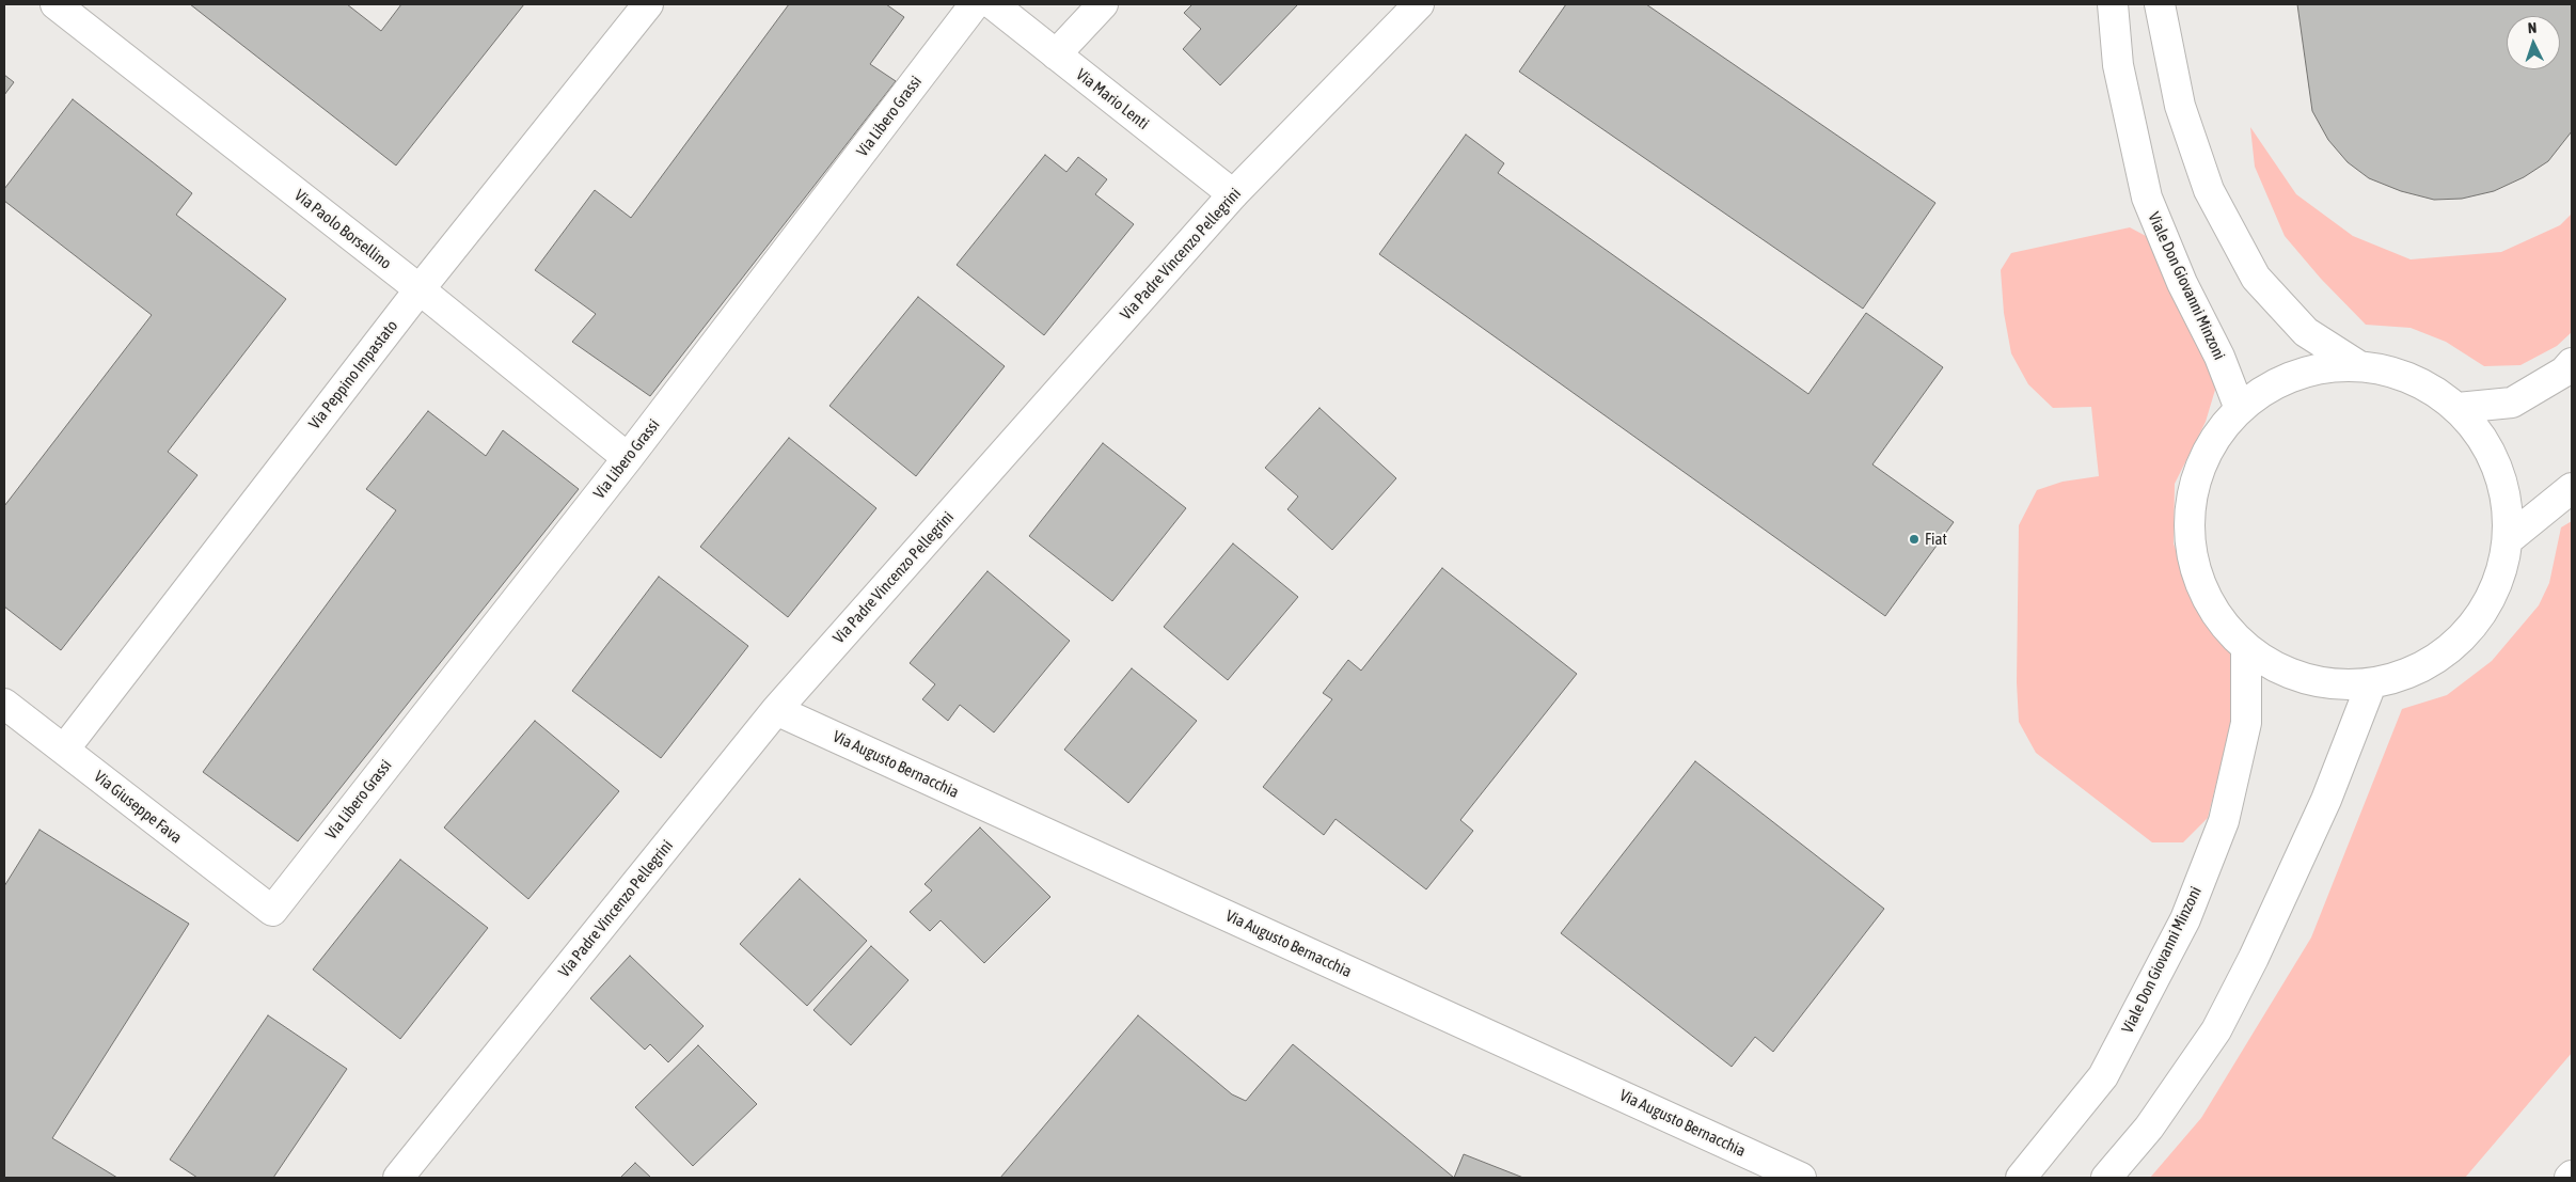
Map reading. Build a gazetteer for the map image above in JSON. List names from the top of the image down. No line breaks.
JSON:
{"streets":{"street":["Via Mario Lenti","Via Libero Grassi","Via Paolo Borsellino","Via Padre Vincenzo Pellegrini","Viale Don Giovanni Minzoni","Via Peppino Impastato","Via Augusto Bernacchia","Via Giuseppe Fava"]},"crossings":[["Via Mario Lenti","Via Padre Vincenzo Pellegrini"],["Via Libero Grassi","Via Paolo Borsellino"],["Via Libero Grassi","Via Giuseppe Fava"],["Via Paolo Borsellino","Via Peppino Impastato"],["Via Padre Vincenzo Pellegrini","Via Augusto Bernacchia"],["Via Peppino Impastato","Via Giuseppe Fava"]],"places":["Fiat"],"north":"top"}
